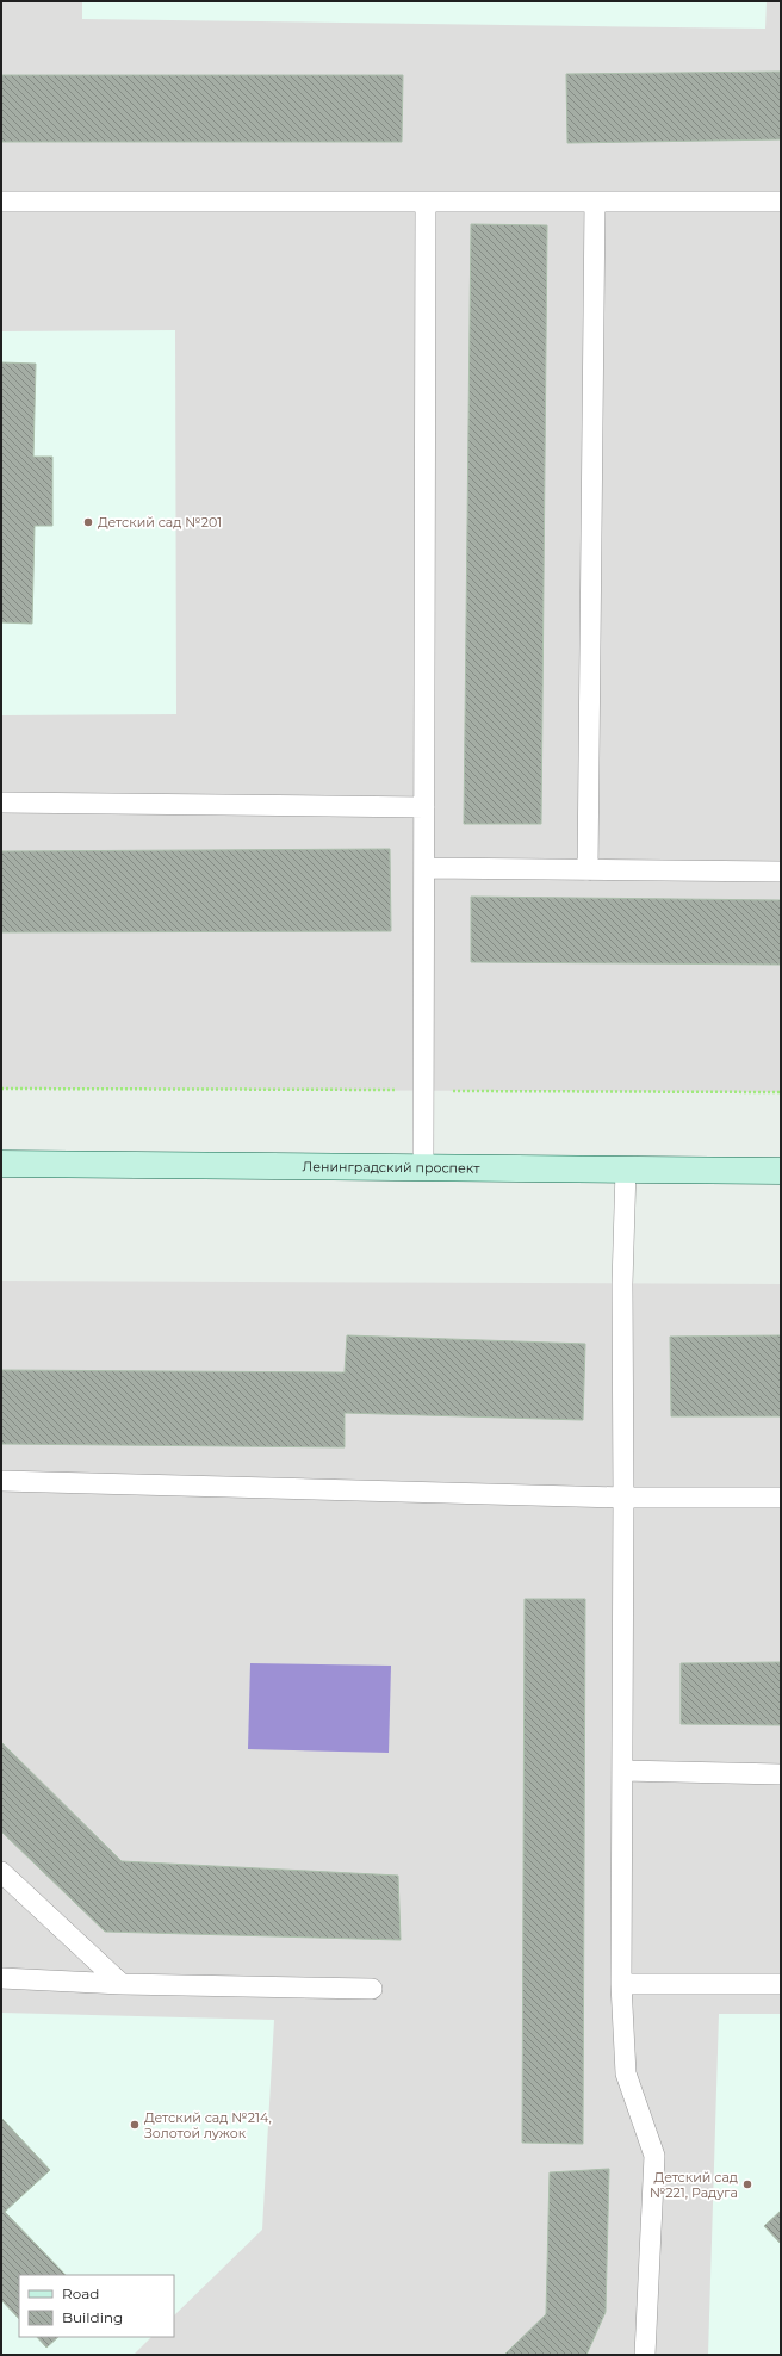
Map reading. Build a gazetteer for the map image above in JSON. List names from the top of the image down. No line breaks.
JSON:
{"streets":{"main road":["Ленинградский проспект"]},"places":["Детский сад №201","Детский сад №214, Золотой лужок","Детский сад №221, Радуга"],"legend":["Road","Building"]}
